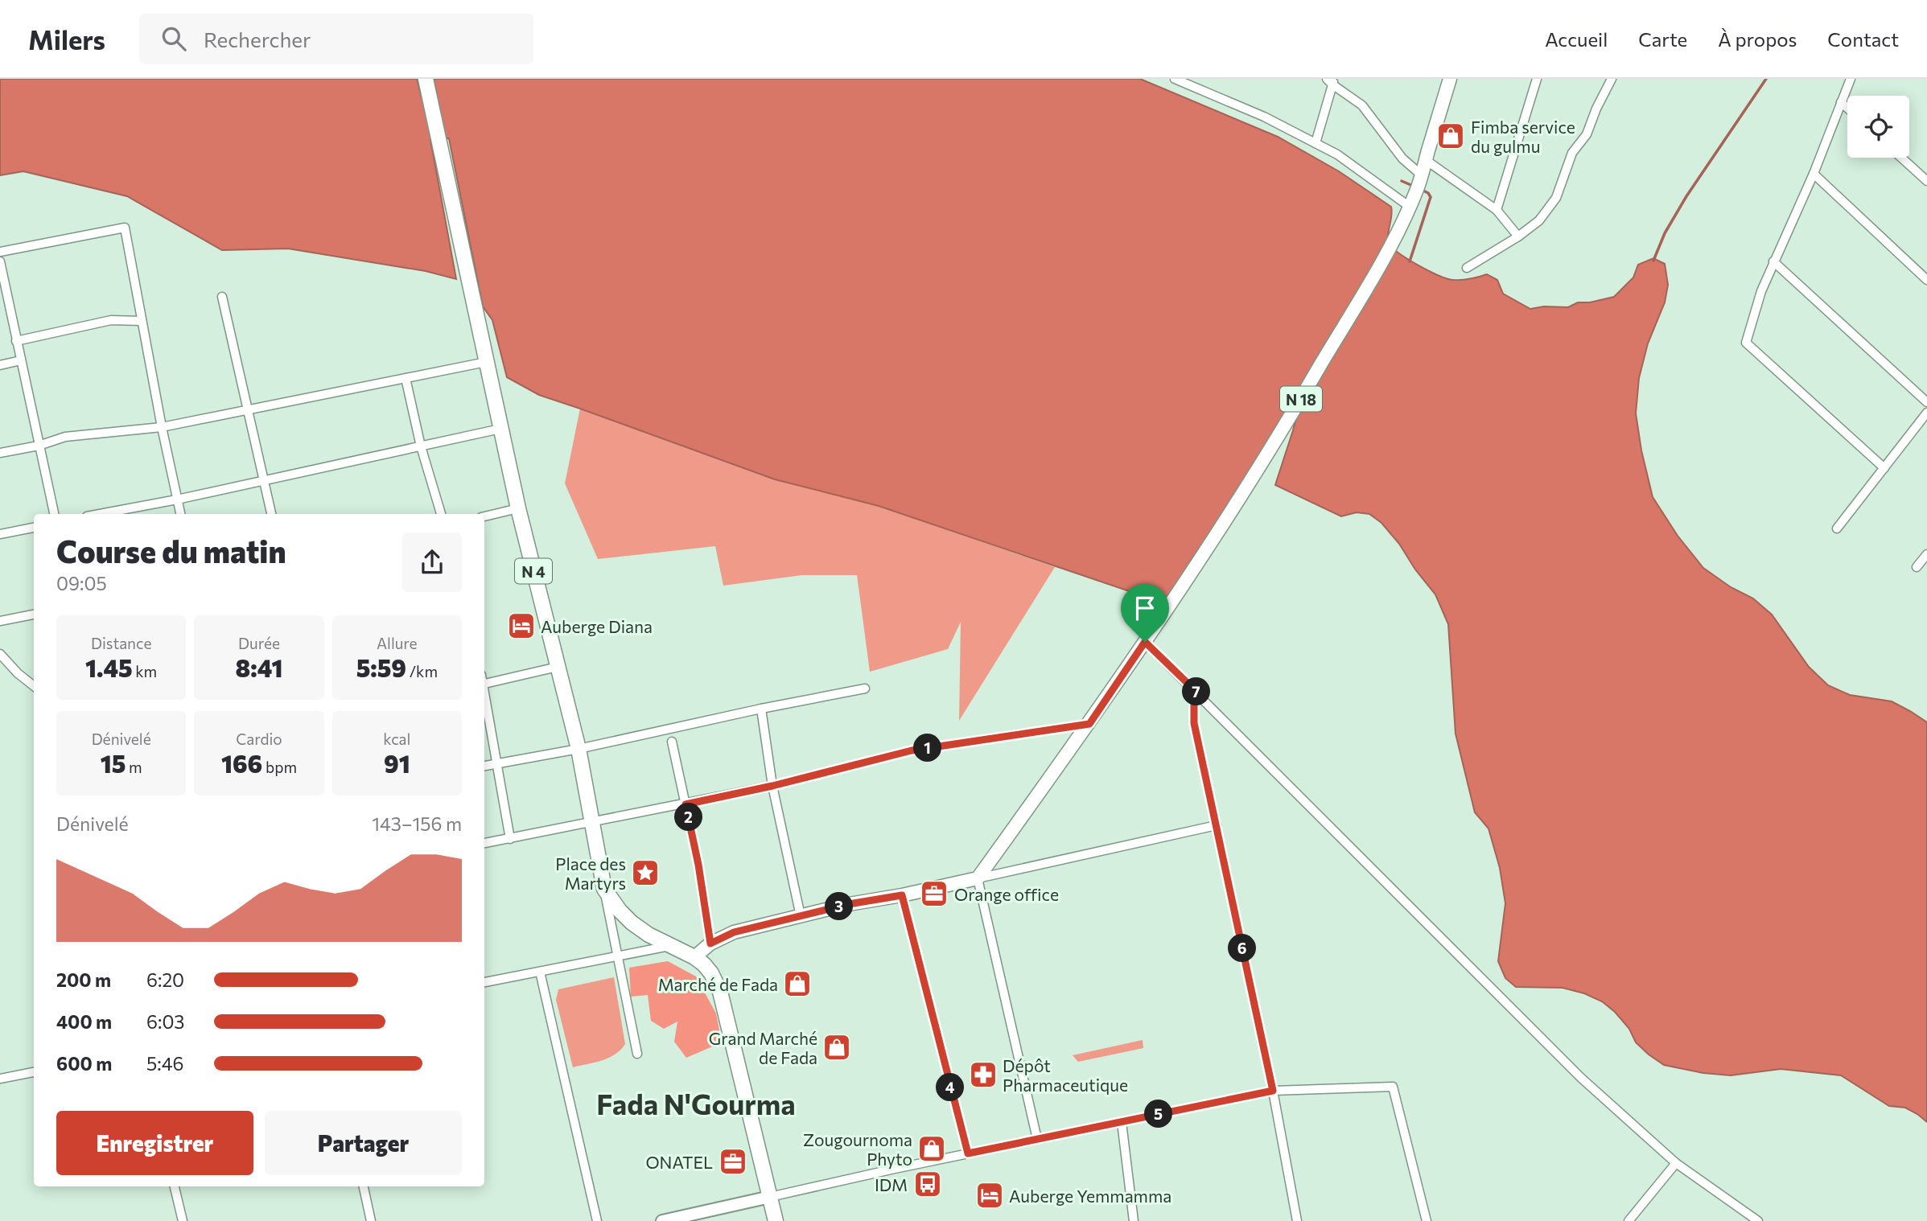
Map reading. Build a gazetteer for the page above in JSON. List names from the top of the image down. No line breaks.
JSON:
{"streets":{"highway":["N 4"],"main road":["N 18"]},"districts":["Fada N'Gourma"],"places":{"shop":["Fimba service du gulmu","Marché de Fada","Grand Marché de Fada","Zougournoma Phyto"],"hotel":["Auberge Diana","Auberge Yemmamma"],"place":["Place des Martyrs"],"office":["Orange office","ONATEL"],"pharmacy":["Dépôt Pharmaceutique"],"bus stop":["IDM"]},"page":{"header":"Milers","search":"Rechercher","nav":["Accueil","Carte","À propos","Contact"],"heading":["Course du matin","09:05"],"stats":[["Distance","1.45 km"],["Durée","8:41"],["Allure","5:59 /km"],["Dénivelé","15 m"],["Cardio","166 bpm"],["kcal","91"]],"pins":["7","1","2","3","6","4","5"],"chart":["Dénivelé","143–156 m"],"list":[{"name":"200 m","note":"6:20"},{"name":"400 m","note":"6:03"},{"name":"600 m","note":"5:46"}],"buttons":["Enregistrer","Partager"]}}
